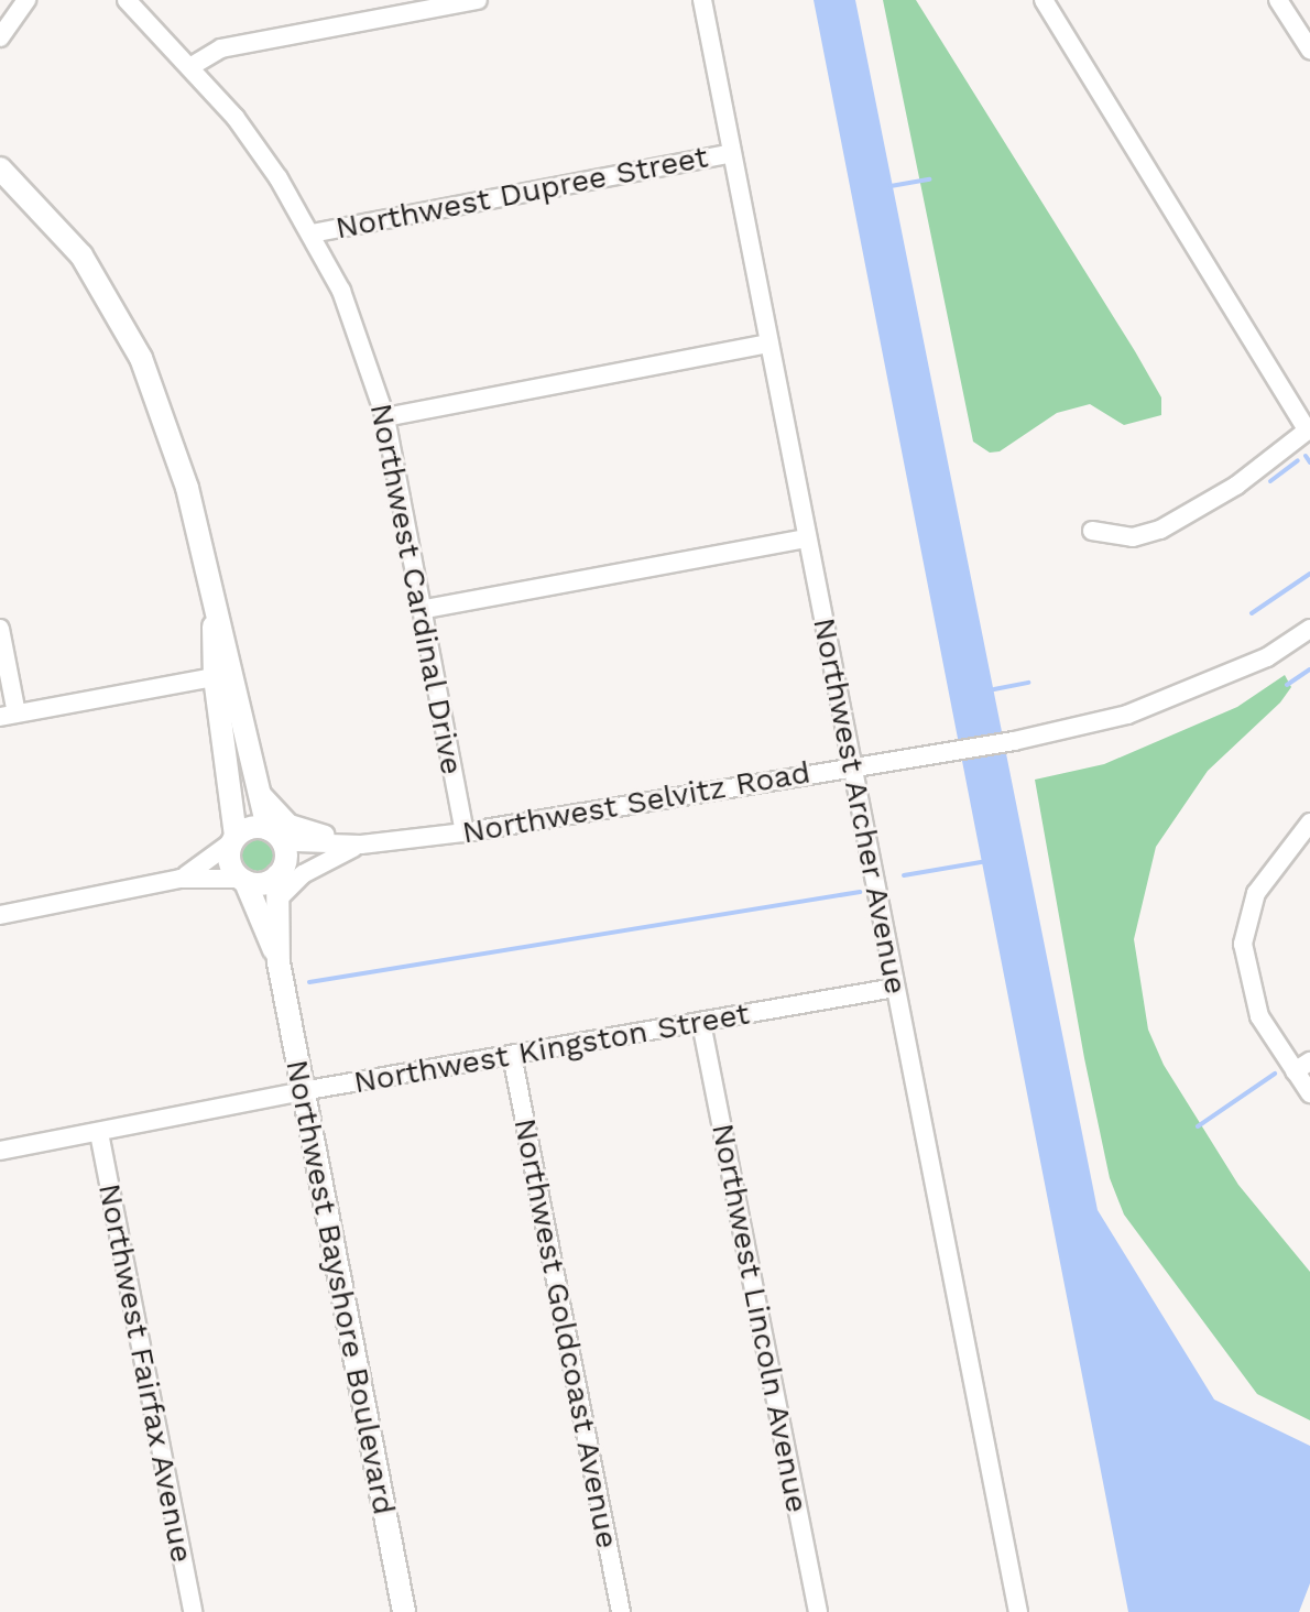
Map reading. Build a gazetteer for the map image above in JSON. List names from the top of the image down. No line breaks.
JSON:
{"streets":{"main road":["Northwest Bayshore Boulevard"],"street":["Northwest Dupree Street","Northwest Cardinal Drive","Northwest Selvitz Road","Northwest Archer Avenue","Northwest Kingston Street","Northwest Lincoln Avenue","Northwest Goldcoast Avenue","Northwest Fairfax Avenue"]},"crossings":[["Northwest Dupree Street","Northwest Cardinal Drive"],["Northwest Dupree Street","Northwest Archer Avenue"],["Northwest Cardinal Drive","Northwest Selvitz Road"],["Northwest Selvitz Road","Northwest Archer Avenue"],["Northwest Selvitz Road","Northwest Bayshore Boulevard"],["Northwest Archer Avenue","Northwest Kingston Street"],["Northwest Kingston Street","Northwest Bayshore Boulevard"],["Northwest Kingston Street","Northwest Lincoln Avenue"],["Northwest Kingston Street","Northwest Goldcoast Avenue"],["Northwest Kingston Street","Northwest Fairfax Avenue"]]}
